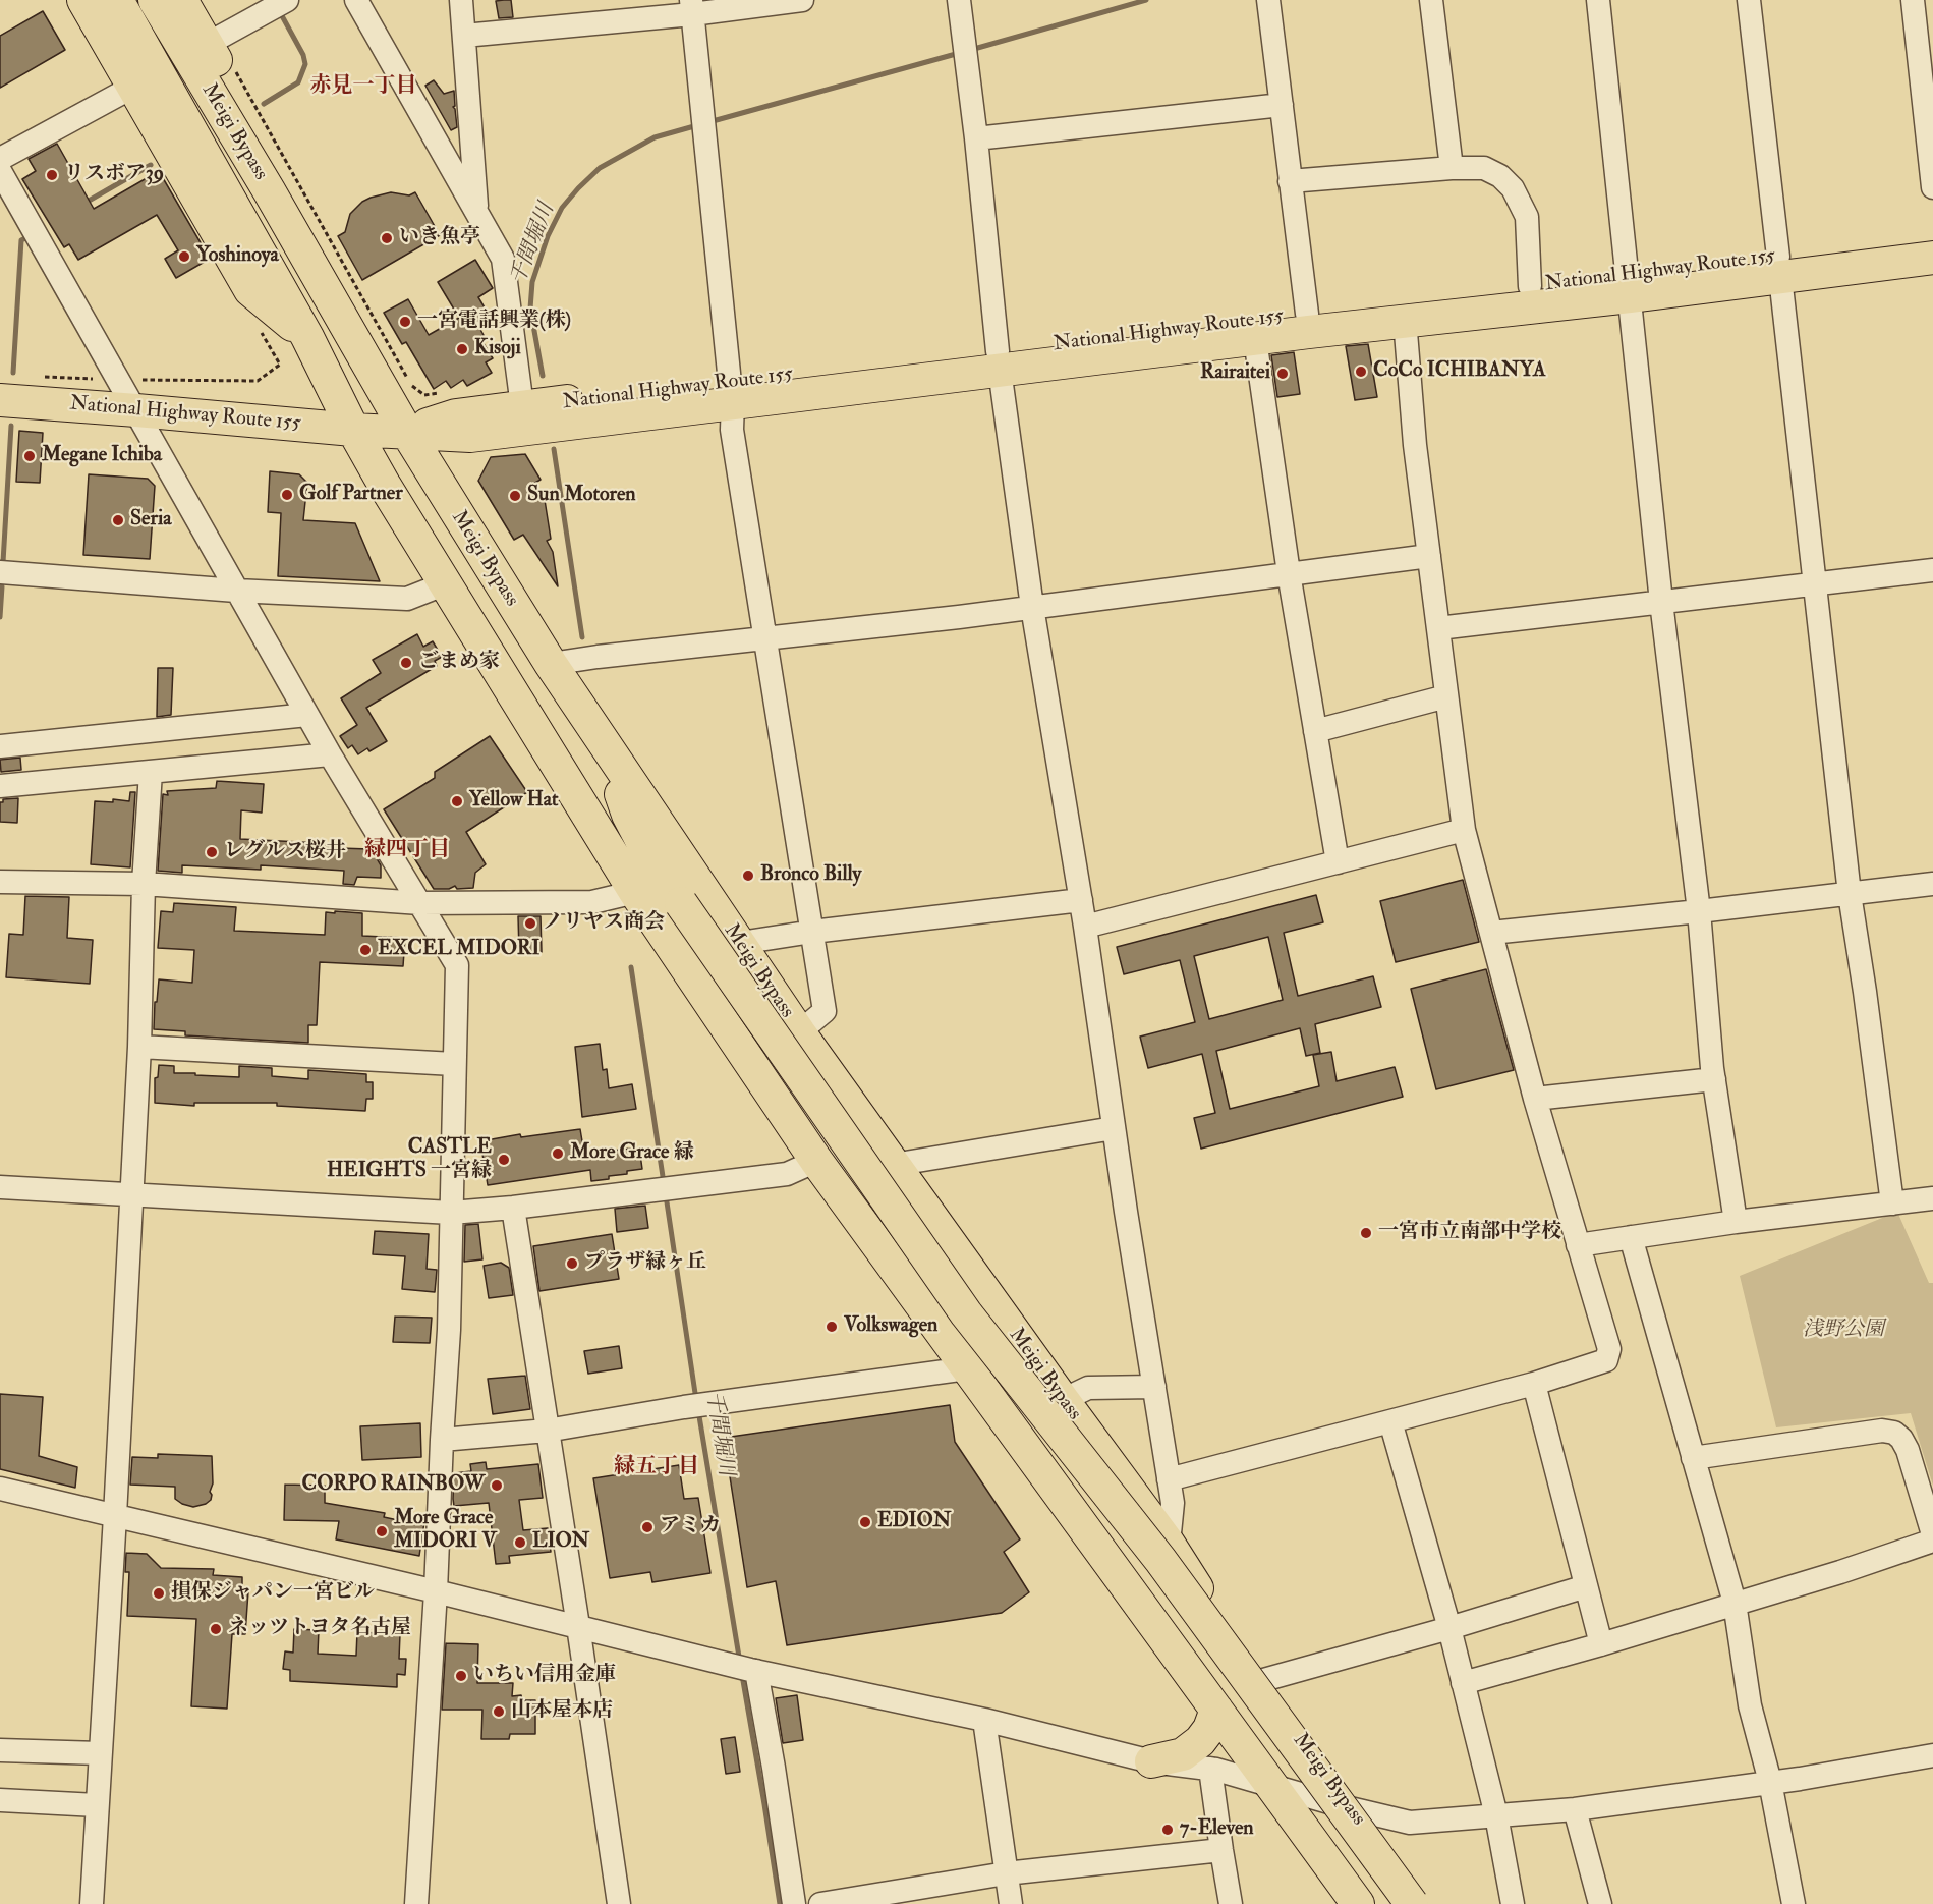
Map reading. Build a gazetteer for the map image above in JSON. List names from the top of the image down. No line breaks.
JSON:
{"streets":{"highway":["Meigi Bypass","National Highway Route 155"]},"crossings":[["Meigi Bypass","National Highway Route 155"]],"districts":["赤見一丁目","緑四丁目","緑五丁目"],"water":["千間堀川"],"parks":["浅野公園"],"places":["リスボア39","いき魚亭","Yoshinoya","一宮電話興業(株)","Kisoji","CoCo ICHIBANYA","Rairaitei","Megane Ichiba","Golf Partner","Sun Motoren","Seria","ごまめ家","Yellow Hat","レグルス桜井","Bronco Billy","ノリヤス商会","EXCEL MIDORI","More Grace 緑","CASTLE HEIGHTS 一宮緑","一宮市立南部中学校","プラザ緑ヶ丘","Volkswagen","CORPO RAINBOW","EDION","アミカ","More Grace MIDORI V","LION","損保ジャパン一宮ビル","ネッツトヨタ名古屋","いちい信用金庫","山本屋本店","7-Eleven"]}
